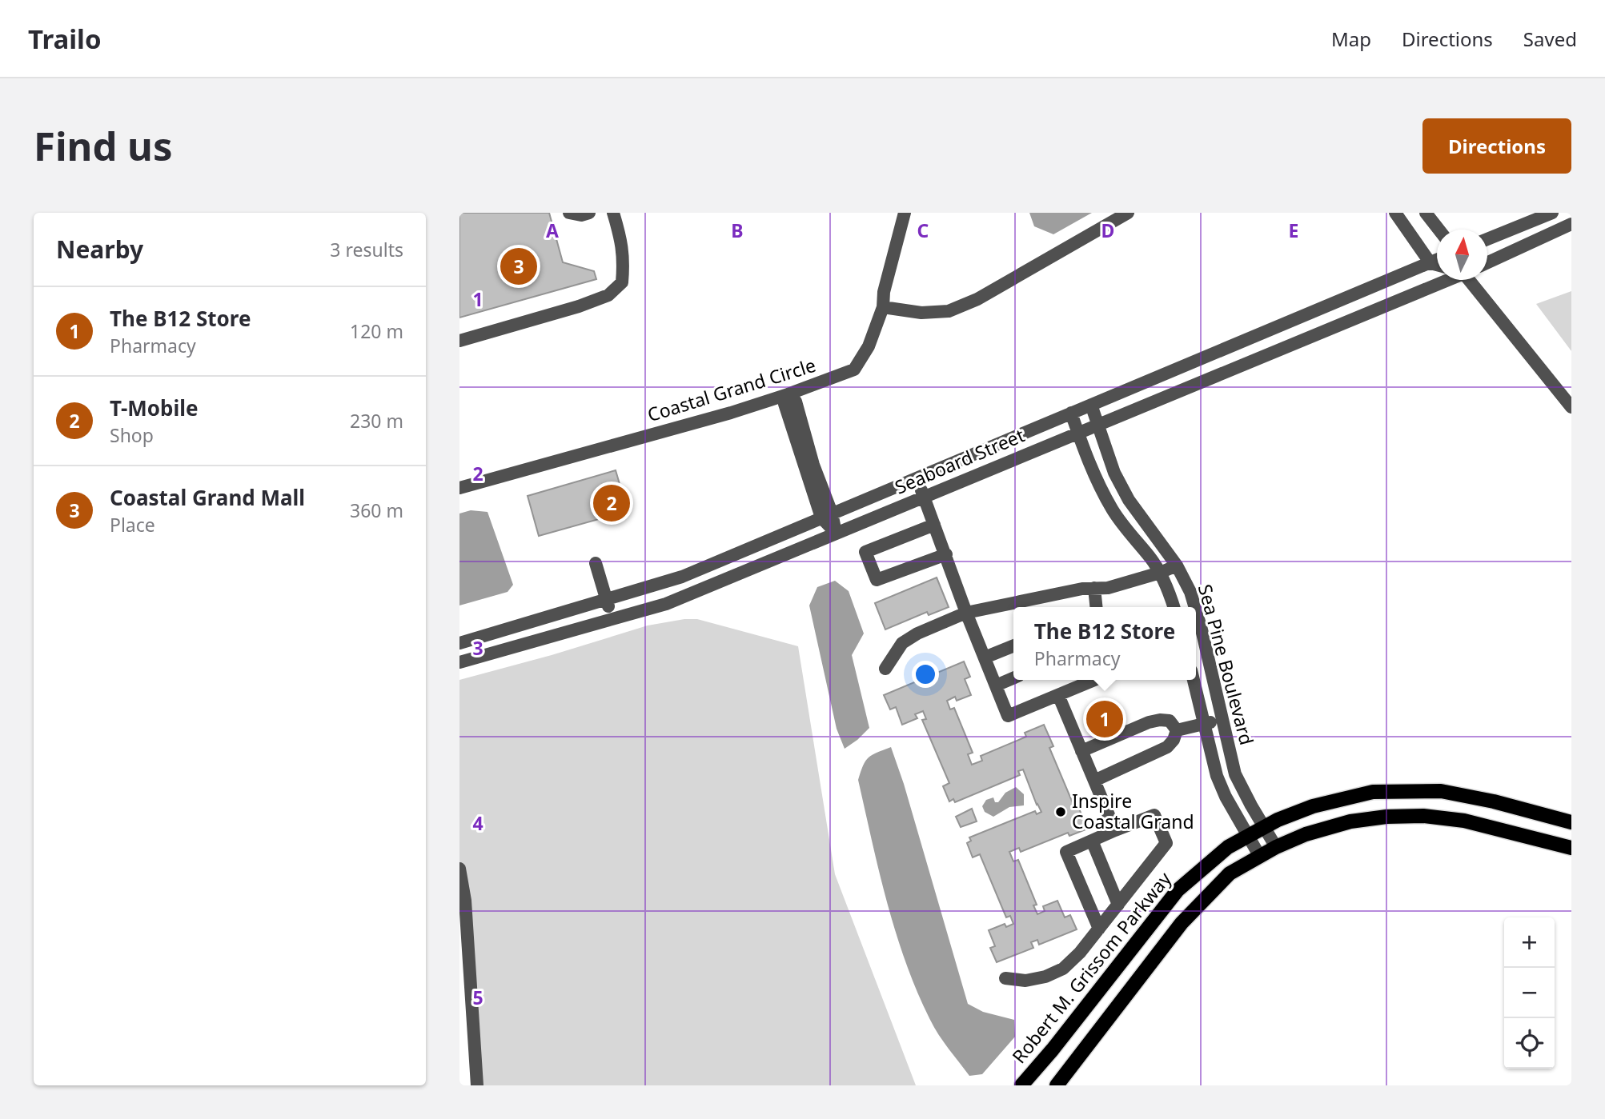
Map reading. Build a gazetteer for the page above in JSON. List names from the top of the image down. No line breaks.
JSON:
{"streets":{"main road":["Robert M. Grissom Parkway"],"street":["Coastal Grand Circle","Seaboard Street","Sea Pine Boulevard"]},"crossings":[["Seaboard Street","Sea Pine Boulevard"],["Sea Pine Boulevard","Robert M. Grissom Parkway"]],"places":["Inspire Coastal Grand"],"north":"top","page":{"header":"Trailo","nav":["Map","Directions","Saved"],"buttons":"Directions","title":"Find us","heading":["Nearby","3 results"],"pins":["3","2","1"],"list":[{"mark":"1","name":"The B12 Store","note":"Pharmacy","value":"120 m"},{"mark":"2","name":"T-Mobile","note":"Shop","value":"230 m"},{"mark":"3","name":"Coastal Grand Mall","note":"Place","value":"360 m"}],"popup":["The B12 Store","Pharmacy"],"map_buttons":["+","−"]},"grid":{"columns":["A","B","C","D","E"],"rows":["1","2","3","4","5"]}}
